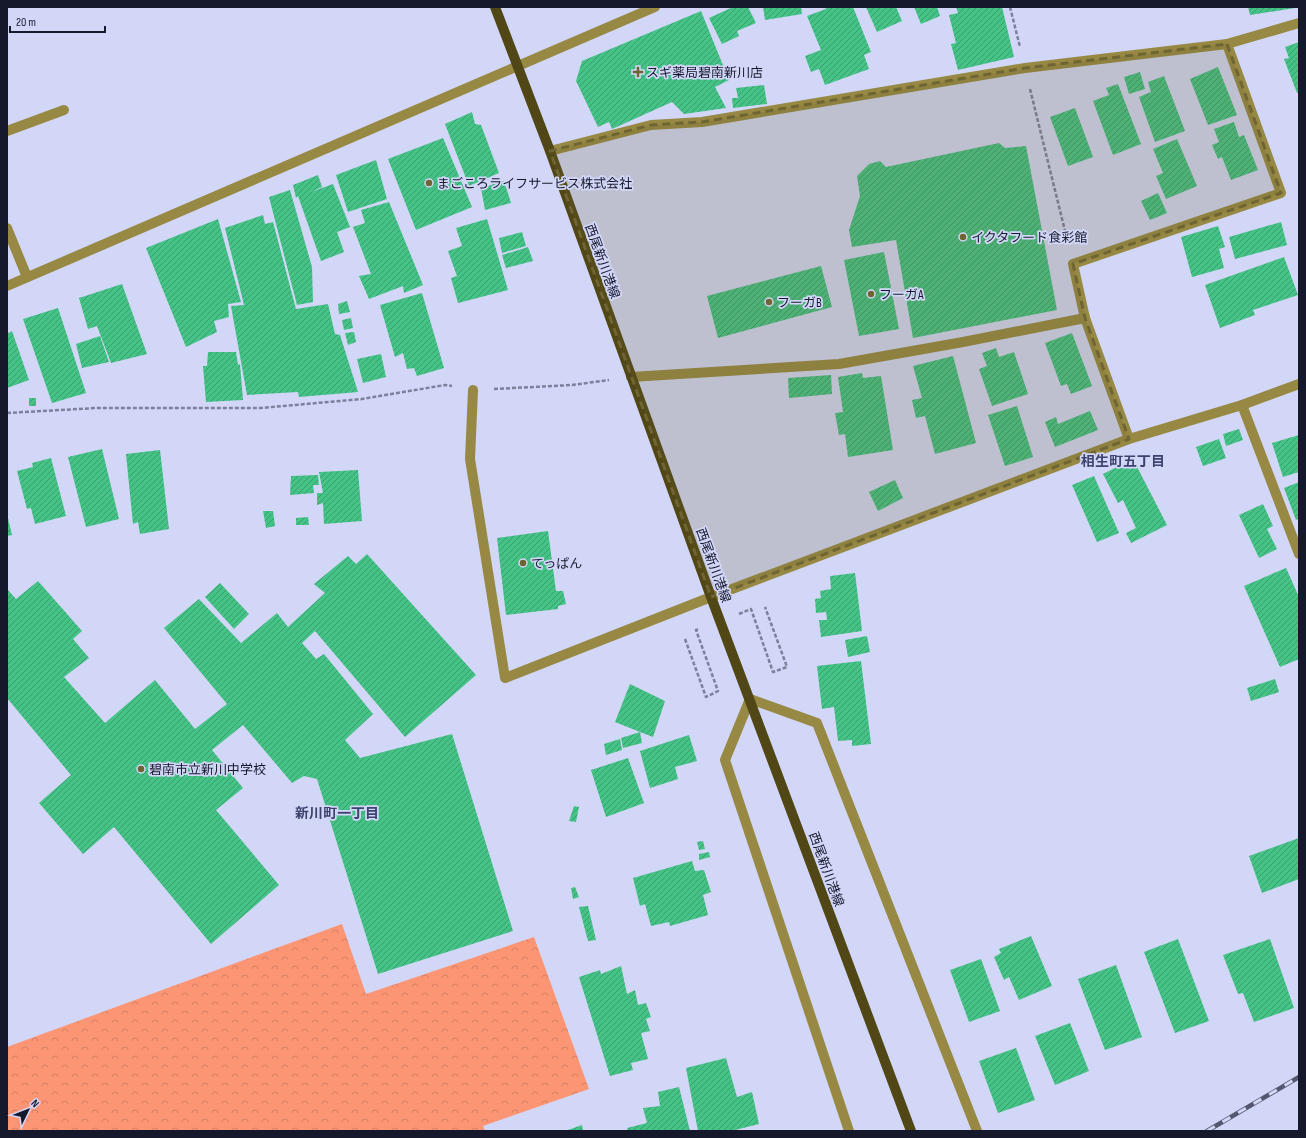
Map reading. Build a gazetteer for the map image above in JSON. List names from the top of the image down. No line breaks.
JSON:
{"streets":{"main road":["西尾新川港線"]},"districts":["相生町五丁目","新川町一丁目"],"places":{"health":["スギ薬局碧南新川店"],"other":["まごころライフサービス株式会社","イクタフード食彩館","フーガA","フーガB","てっぱん","碧南市立新川中学校"]},"scale_bar":"20 m","north":"top right"}
